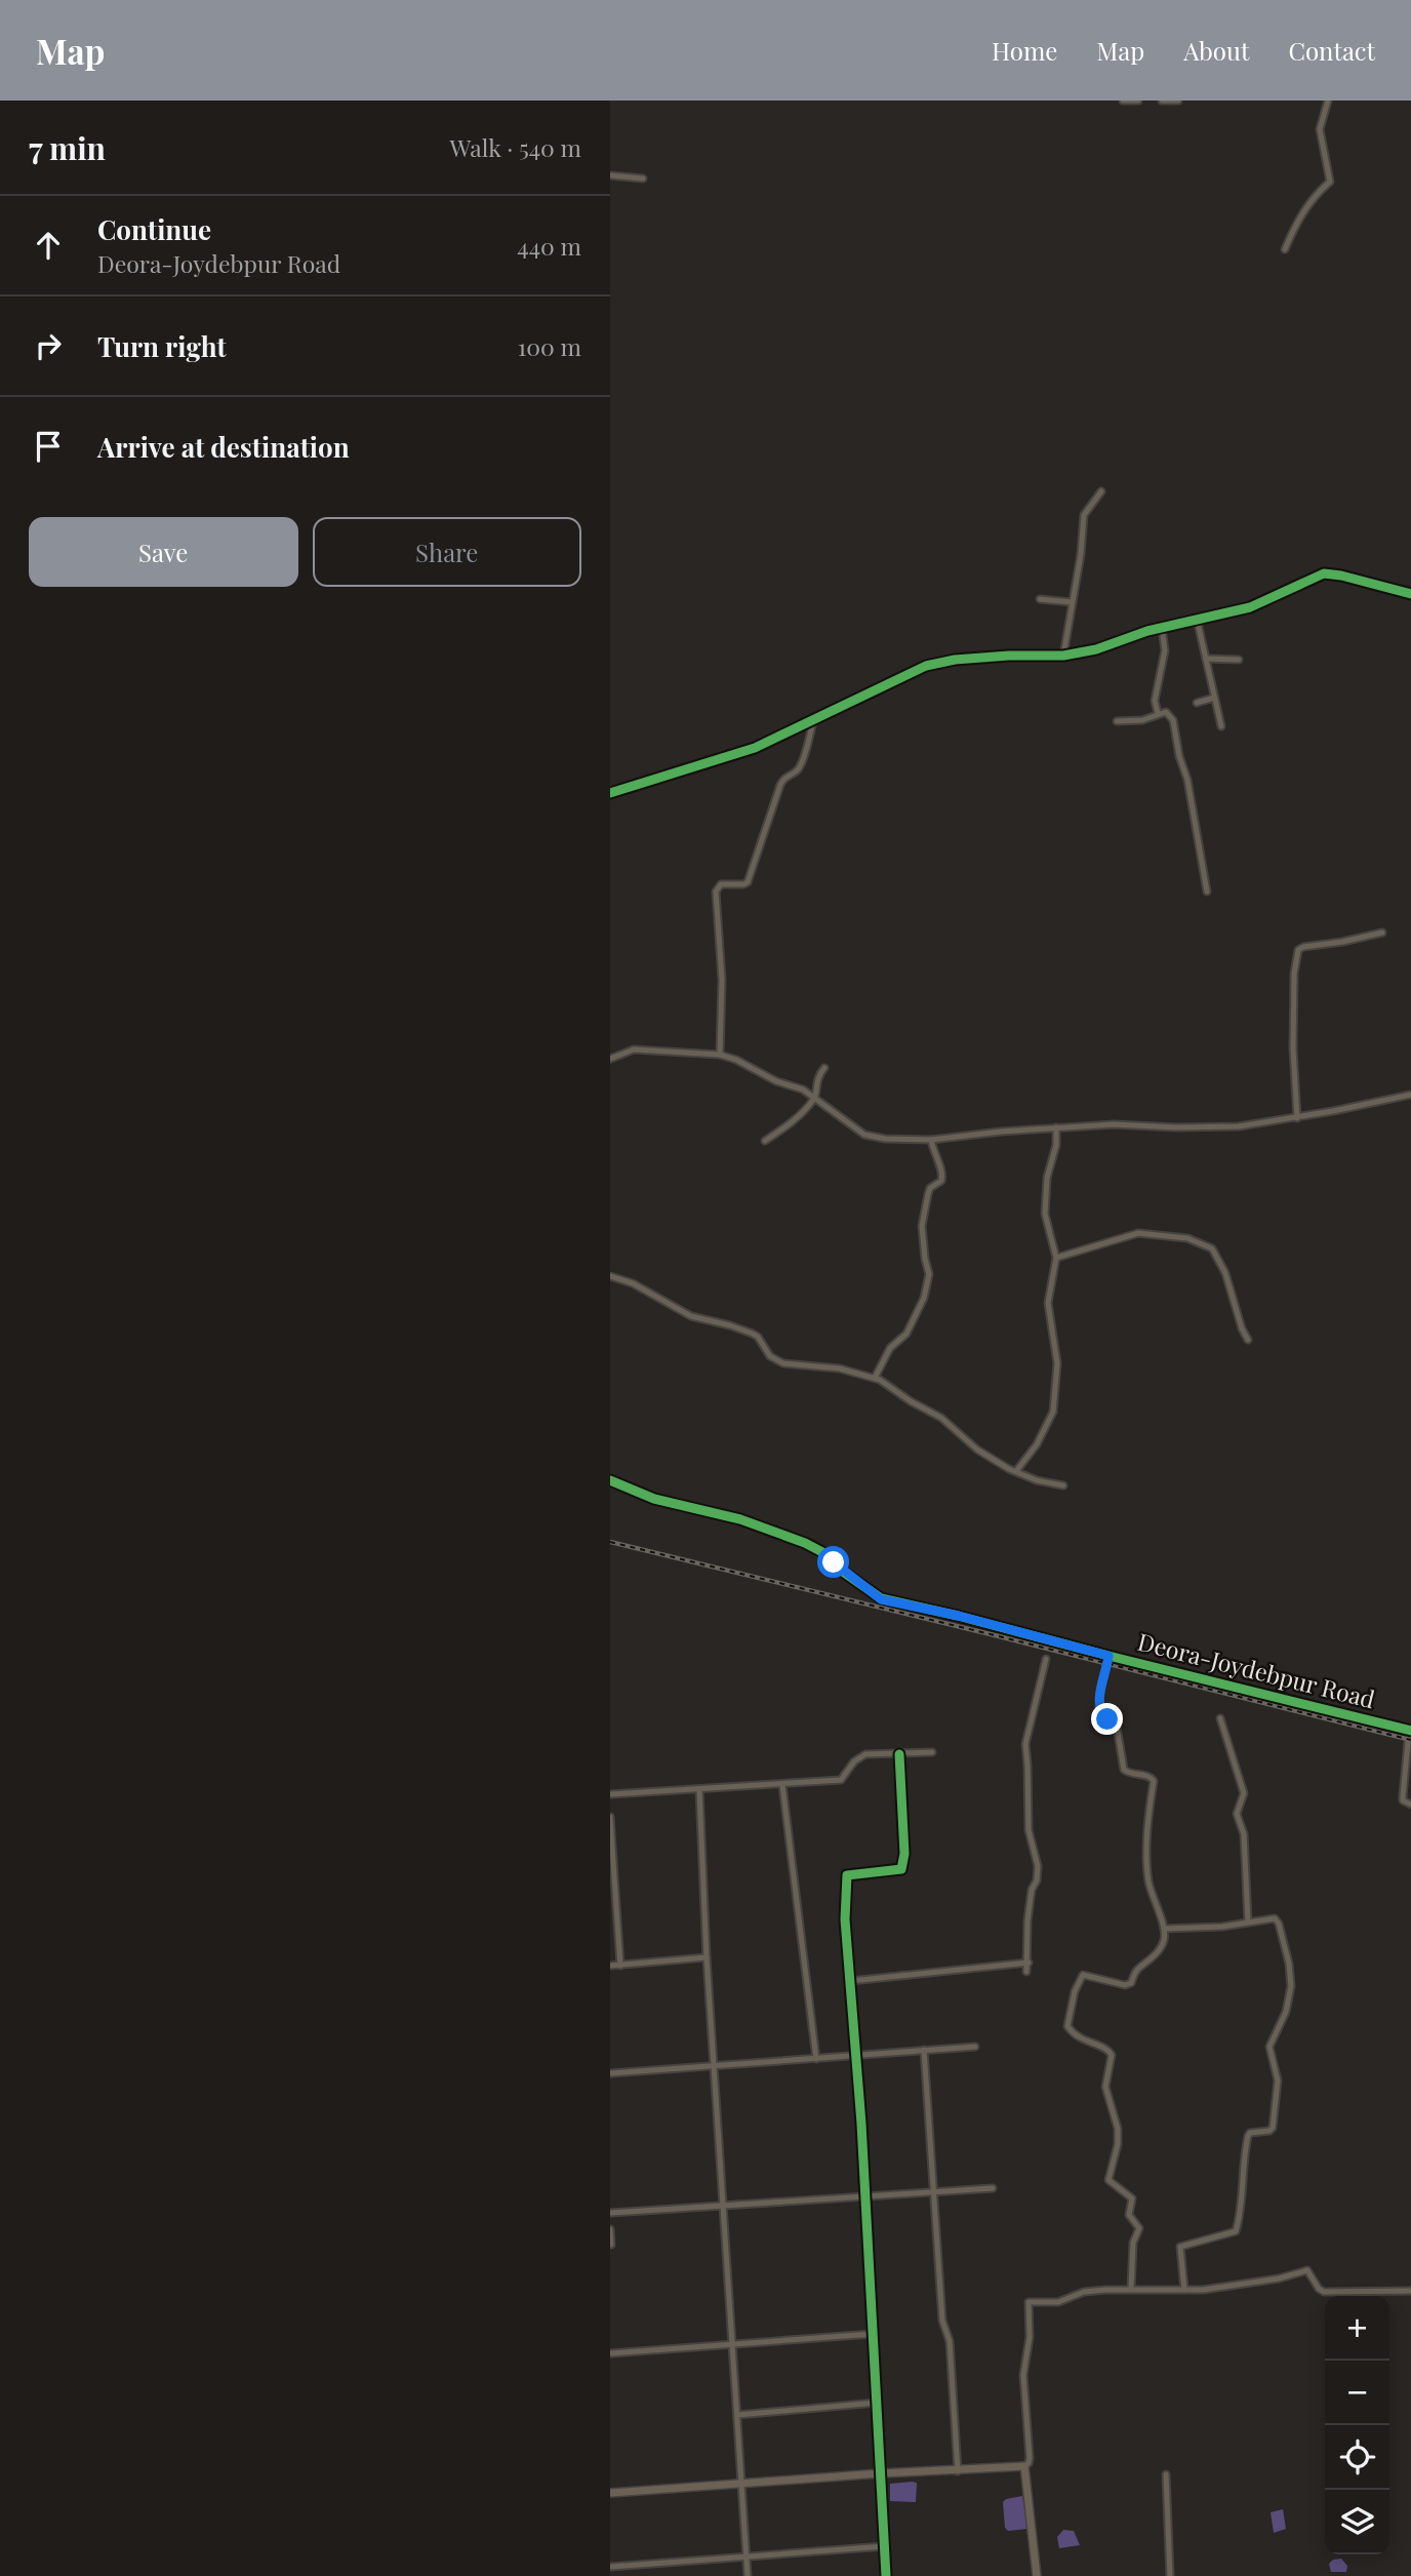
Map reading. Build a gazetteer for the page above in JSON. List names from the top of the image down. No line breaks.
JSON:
{"streets":{"street":["Deora-Joydebpur Road"]},"page":{"header":"Map","nav":["Home","Map","About","Contact"],"heading":["7 min","Walk · 540 m"],"list":[["Continue","Deora-Joydebpur Road","440 m"],["Turn right","100 m"],"Arrive at destination"],"buttons":["Save","Share"],"map_buttons":["+","−"]}}
